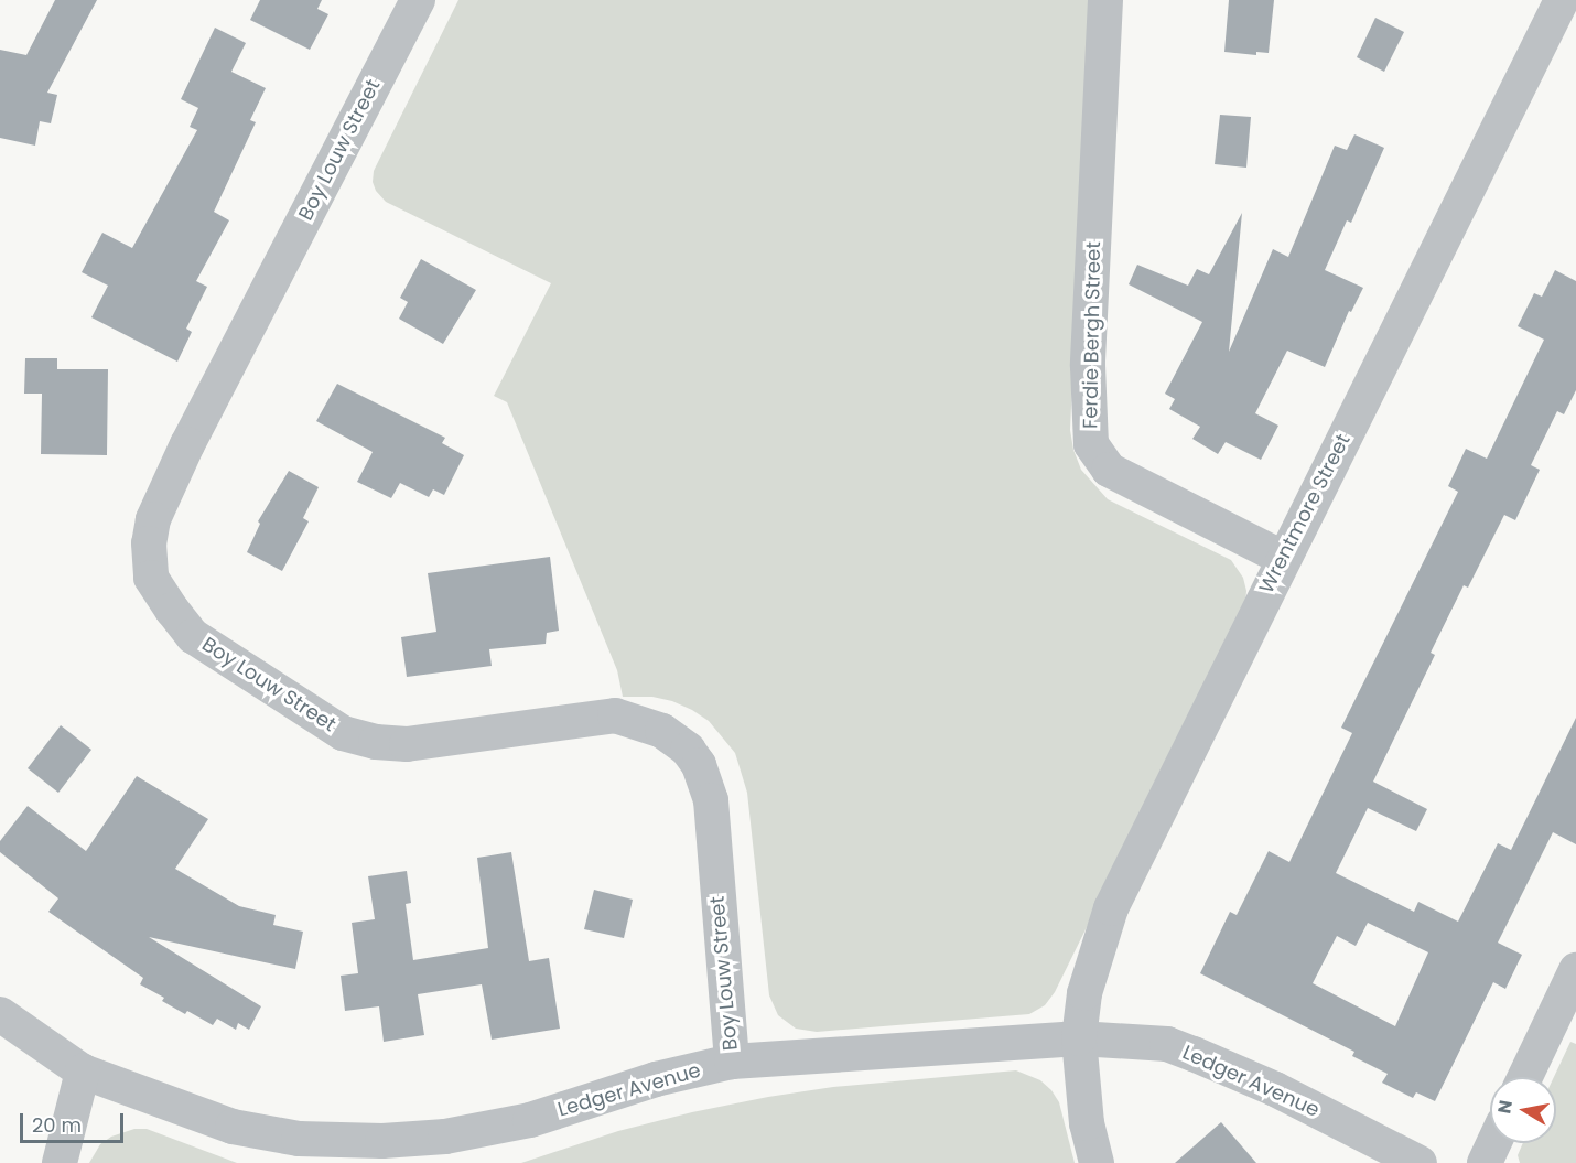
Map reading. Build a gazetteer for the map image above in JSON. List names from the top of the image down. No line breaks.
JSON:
{"streets":{"street":["Boy Louw Street","Ferdie Bergh Street","Wrentmore Street","Ledger Avenue"]},"crossings":[["Boy Louw Street","Ledger Avenue"],["Ferdie Bergh Street","Wrentmore Street"],["Wrentmore Street","Ledger Avenue"]],"scale_bar":"20 m","north":"left"}
